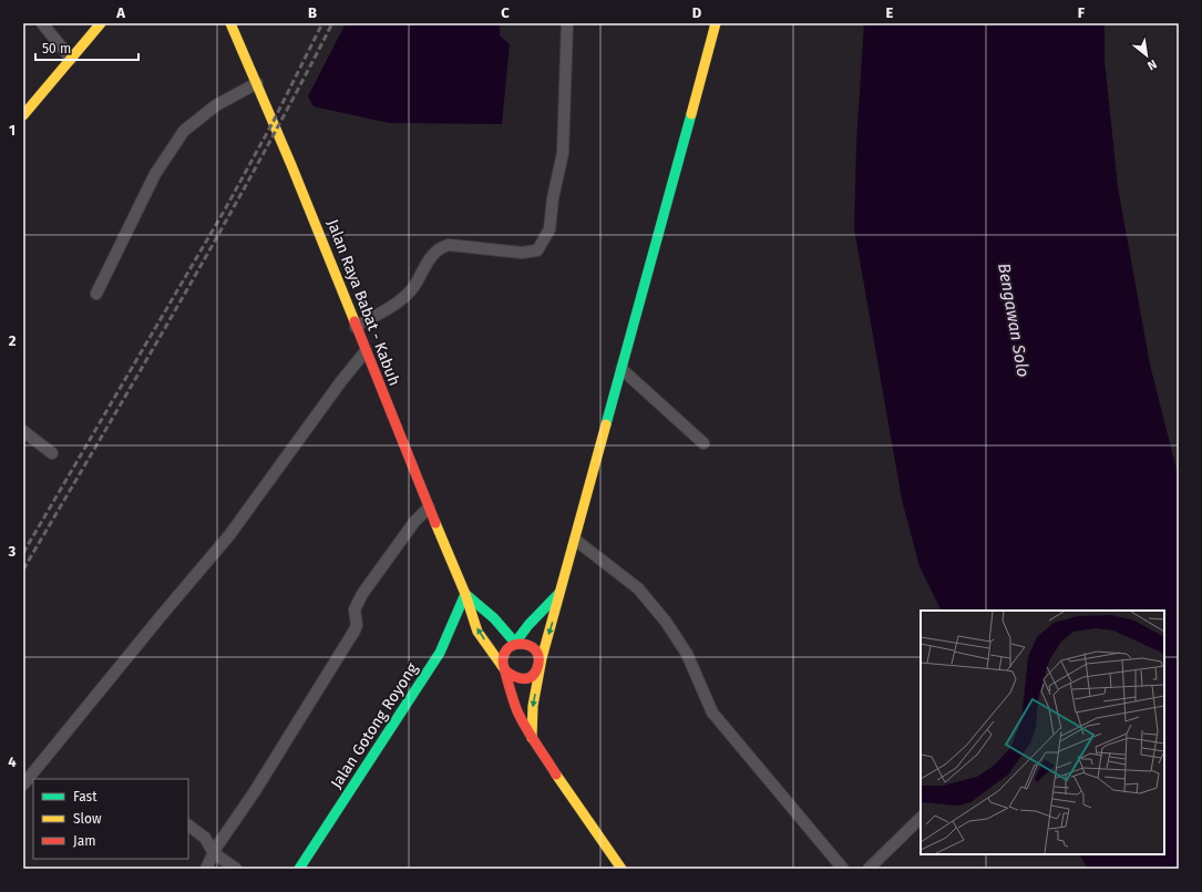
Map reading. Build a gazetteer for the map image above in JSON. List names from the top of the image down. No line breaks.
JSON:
{"streets":{"main road":["Jalan Raya Babat - Kabuh","Jalan Gotong Royong"]},"crossings":[["Jalan Raya Babat - Kabuh","Jalan Gotong Royong"]],"water":["Bengawan Solo"],"legend":["Fast","Slow","Jam"],"scale_bar":"50 m","north":"bottom right","grid":{"columns":["A","B","C","D","E","F"],"rows":["1","2","3","4"]}}
